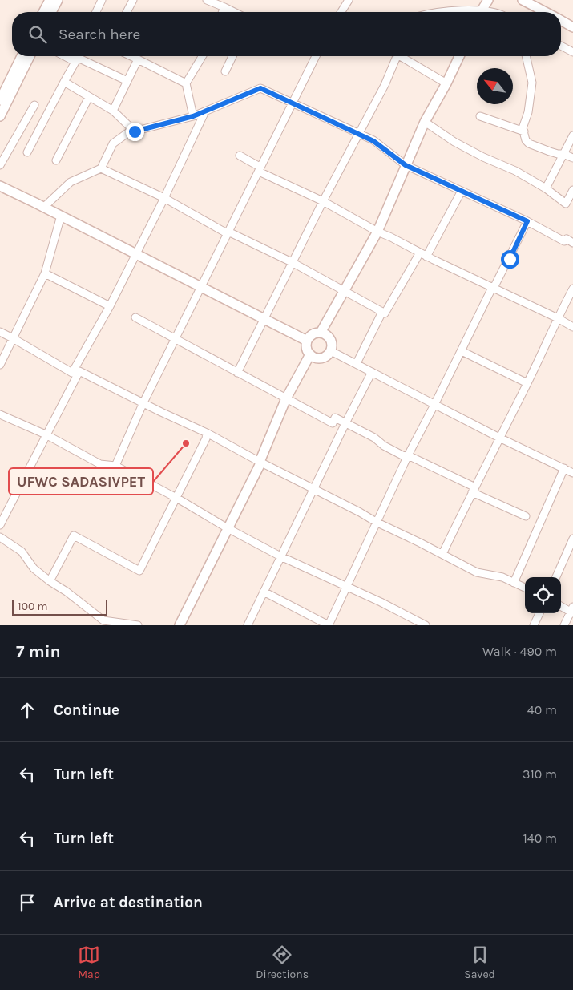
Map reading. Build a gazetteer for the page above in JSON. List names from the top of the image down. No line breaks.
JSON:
{"places":["UFWC SADASIVPET"],"scale_bar":"100 m","north":"top left","page":{"search":"Search here","scale":"100 m","heading":["7 min","Walk · 490 m"],"list":[["Continue","40 m"],["Turn left","310 m"],["Turn left","140 m"],"Arrive at destination"],"nav":["Map","Directions","Saved"]}}
